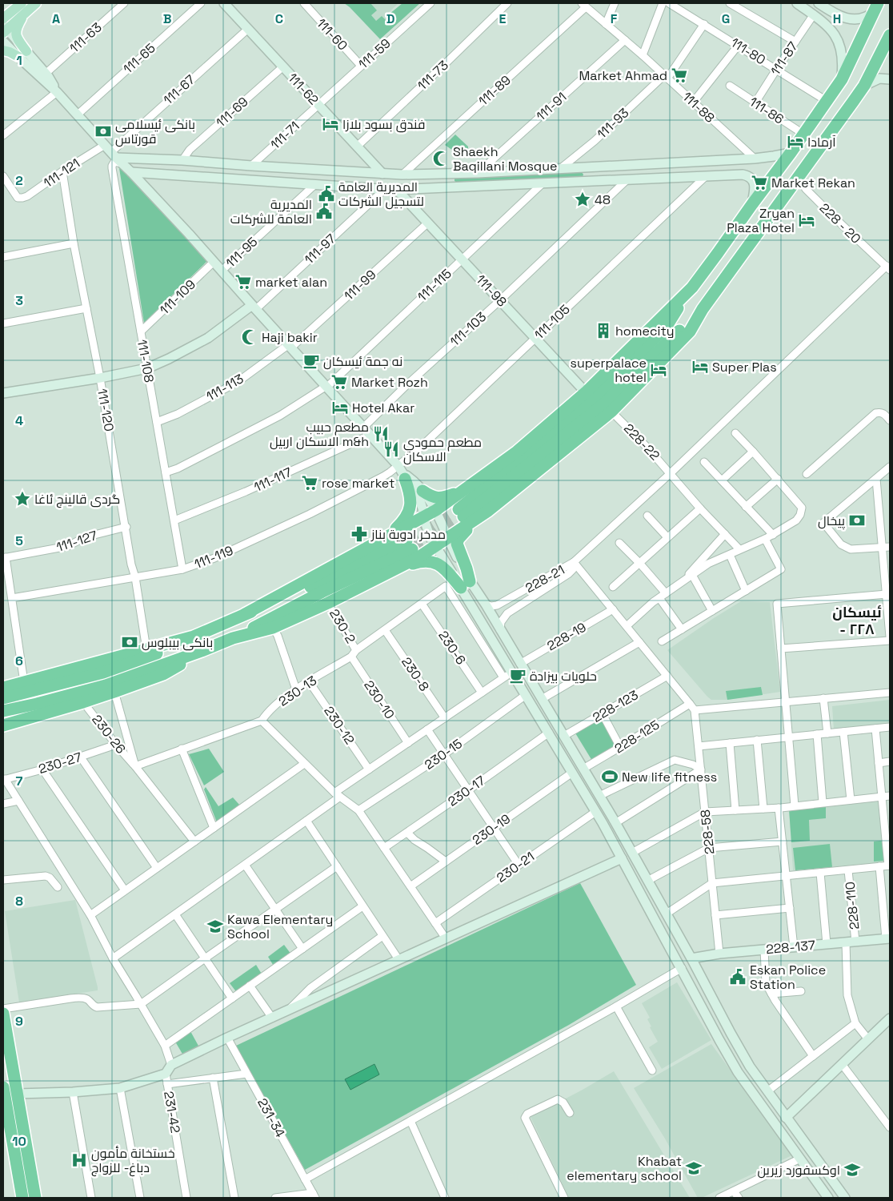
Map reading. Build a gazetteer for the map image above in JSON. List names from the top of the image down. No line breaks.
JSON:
{"streets":{"main road":["111-62","111-98","228-137"],"street":["111-60","111-63","111-80","111-59","111-65","111-87","111-73","111-67","111-89","111-91","111-88","111-86","111-69","111-93","111-71","111-121","228 - 20","111-97","111-95","111-99","111-115","111-109","111-105","111-103","111-108","111-113","111-120","228-22","111-117","111-127","111-119","228-21","230-2","228-19","230-6","230-8","230-13","230-10","228-123","230-12","230-26","228-125","230-15","230-27","230-17","230-19","228-58","230-21","228-110","231-42","231-34"]},"crossings":[["111-60","111-59"],["111-80","111-87"],["111-80","111-93"],["111-59","111-62"],["111-59","111-71"],["111-87","111-86"],["111-73","111-62"],["111-62","111-67"],["111-62","111-69"],["111-62","111-71"],["111-67","111-108"],["111-89","111-88"],["111-91","111-88"],["111-88","111-93"],["111-121","111-120"],["111-99","111-98"],["111-99","111-113"],["111-115","111-98"],["111-115","111-108"],["111-98","111-105"],["111-98","111-103"],["111-109","111-108"],["111-105","111-119"],["111-108","111-113"],["111-108","111-117"],["111-108","111-119"],["111-120","111-127"],["111-120","111-119"],["230-2","230-13"],["230-6","230-13"],["230-8","230-13"],["230-13","230-10"],["230-13","230-12"],["230-13","230-26"],["230-26","230-27"],["228-58","228-137"],["228-110","228-137"]],"districts":["ئیسکان - ٢٢٨"],"places":{"supermarket":["Market Ahmad","Market Rekan","market alan","Market Rozh","rose market"],"hotel":["فندق بسود بلازا","آرمادا","Zryan Plaza Hotel","Super Plas","superpalace hotel","Hotel Akar"],"bank":["بانکی ئیسلامی قورتاس","پيخال","بانکی بیبلوس"],"mosque":["Shaekh Baqillani Mosque","Haji bakir"],"public building":["المديرية العامة لتسجيل الشركات","المديرية العامة للشركات","Eskan Police Station"],"place":["48","گردی قالینچ ئاغا"],"building":["homecity"],"cafe":["نه جمة ئيسكان","حلويات بيزادة"],"restaurant":["مطعم حبيب الاسكان اربيل m&h","مطعم حمودي الاسكان"],"pharmacy":["مدخر ادوية بناز"],"sports":["New life fitness"],"school or university":["Kawa Elementary School","Khabat elementary school","اوكسفورد زيرين"],"hospital":["خستخانة مأمون دباغ- للزواج"]},"grid":{"columns":["A","B","C","D","E","F","G","H"],"rows":["1","2","3","4","5","6","7","8","9","10"]}}
